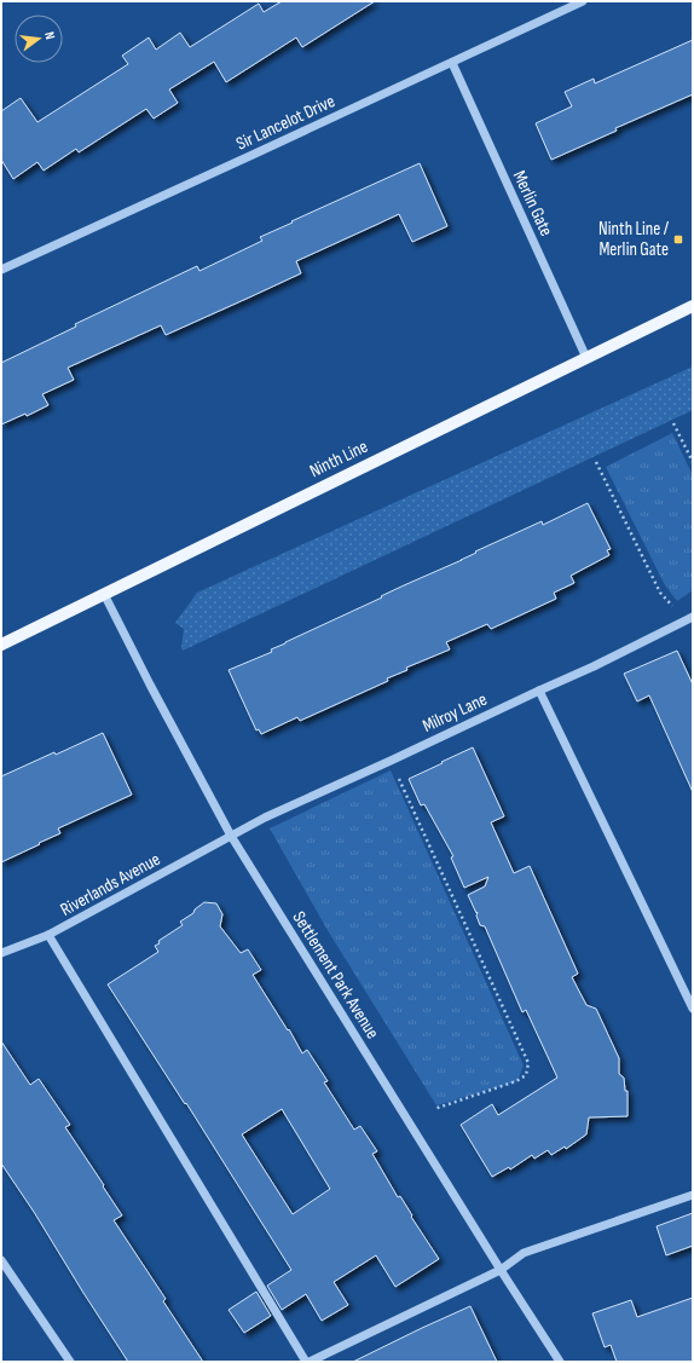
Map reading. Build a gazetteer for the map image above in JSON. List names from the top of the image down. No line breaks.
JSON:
{"streets":{"main road":["Ninth Line"],"street":["Sir Lancelot Drive","Merlin Gate","Milroy Lane","Riverlands Avenue","Settlement Park Avenue"]},"crossings":[["Sir Lancelot Drive","Merlin Gate"],["Merlin Gate","Ninth Line"],["Ninth Line","Settlement Park Avenue"],["Milroy Lane","Riverlands Avenue"],["Milroy Lane","Settlement Park Avenue"],["Riverlands Avenue","Settlement Park Avenue"]],"places":{"transit":["Ninth Line / Merlin Gate"]},"north":"right"}
